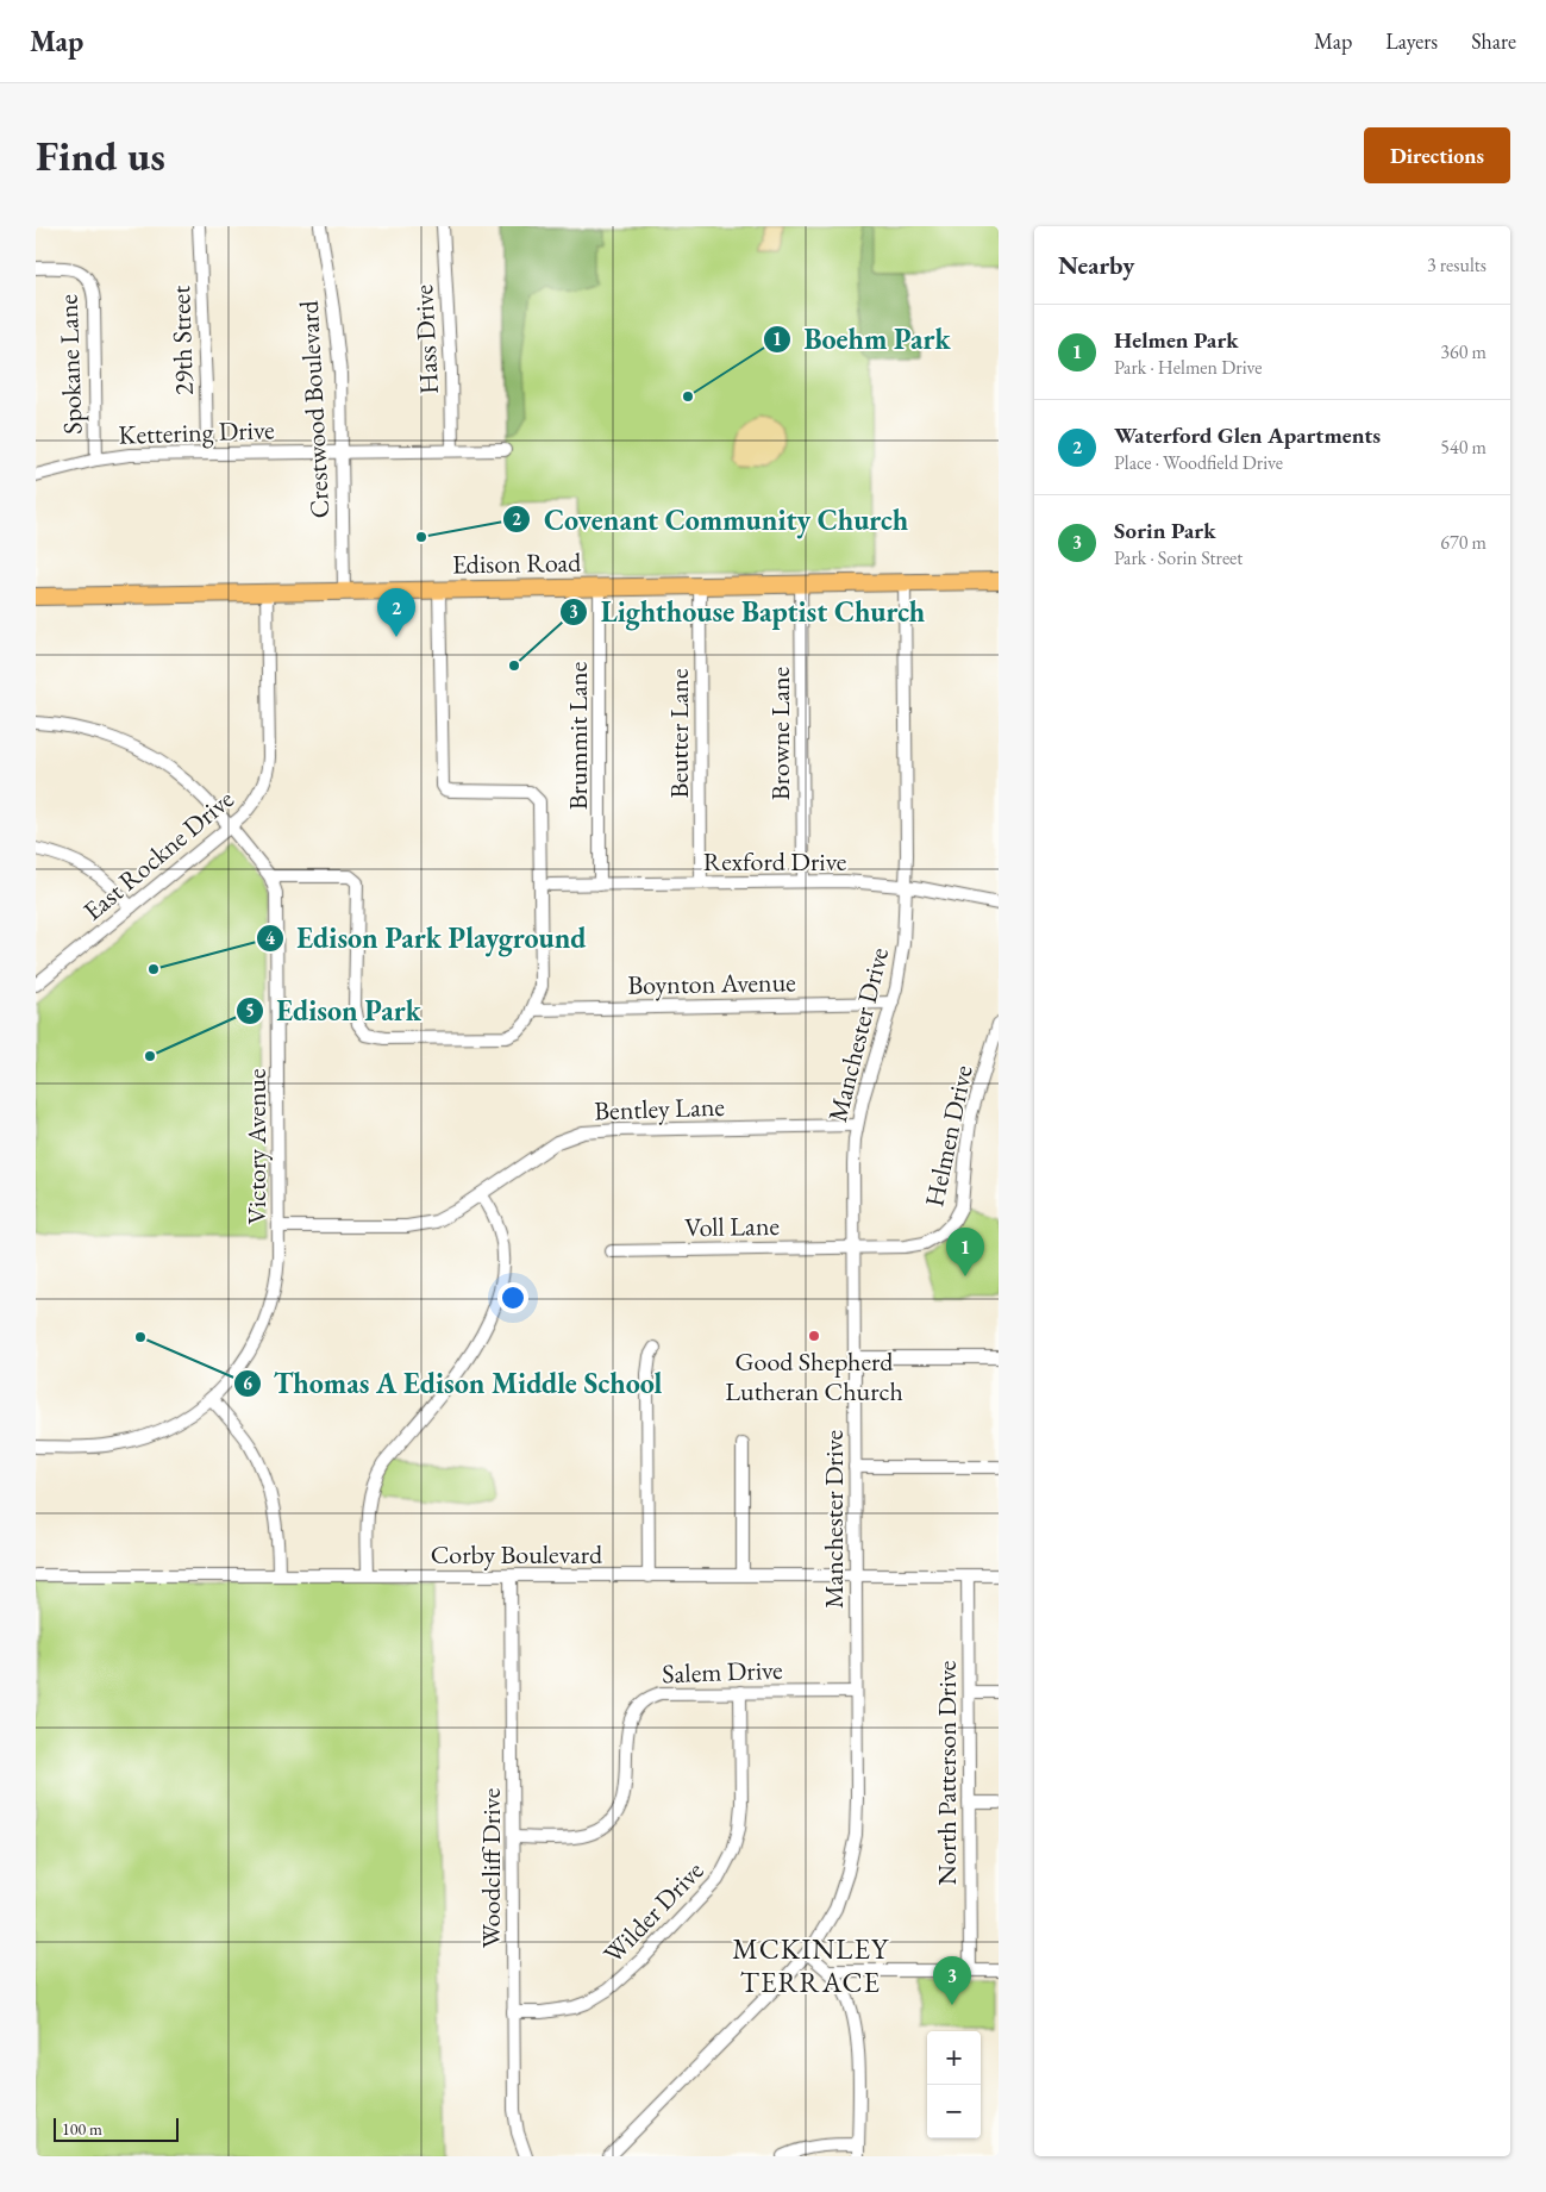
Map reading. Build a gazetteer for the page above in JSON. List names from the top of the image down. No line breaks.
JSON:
{"streets":{"main road":["Edison Road"],"street":["Hass Drive","29th Street","Spokane Lane","Crestwood Boulevard","Kettering Drive","Beutter Lane","Browne Lane","Brummit Lane","East Rockne Drive","Rexford Drive","Boynton Avenue","Manchester Drive","Bentley Lane","Helmen Drive","Victory Avenue","Voll Lane","Corby Boulevard","Salem Drive","North Patterson Drive","Woodcliff Drive","Wilder Drive"]},"crossings":[["Hass Drive","Kettering Drive"],["29th Street","Kettering Drive"],["Spokane Lane","Kettering Drive"],["Crestwood Boulevard","Kettering Drive"],["Crestwood Boulevard","Edison Road"],["Edison Road","Beutter Lane"],["Edison Road","Browne Lane"],["Edison Road","Brummit Lane"],["Edison Road","East Rockne Drive"],["Edison Road","Manchester Drive"],["Beutter Lane","Rexford Drive"],["Browne Lane","Rexford Drive"],["Brummit Lane","Rexford Drive"],["Rexford Drive","Manchester Drive"],["Boynton Avenue","Manchester Drive"],["Manchester Drive","Bentley Lane"],["Manchester Drive","Helmen Drive"],["Manchester Drive","Voll Lane"],["Manchester Drive","Corby Boulevard"],["Manchester Drive","Salem Drive"],["Bentley Lane","Victory Avenue"],["Helmen Drive","Voll Lane"],["Corby Boulevard","North Patterson Drive"],["Corby Boulevard","Woodcliff Drive"],["Salem Drive","Woodcliff Drive"],["Salem Drive","Wilder Drive"],["Woodcliff Drive","Wilder Drive"]],"districts":["MCKINLEY TERRACE"],"places":["Boehm Park","Covenant Community Church","Lighthouse Baptist Church","Edison Park Playground","Edison Park","Good Shepherd Lutheran Church","Thomas A Edison Middle School"],"scale_bar":"100 m","page":{"header":"Map","nav":["Map","Layers","Share"],"buttons":"Directions","title":"Find us","heading":["Nearby","3 results"],"list":[{"mark":"1","name":"Helmen Park","note":"Park · Helmen Drive","value":"360 m"},{"mark":"2","name":"Waterford Glen Apartments","note":"Place · Woodfield Drive","value":"540 m"},{"mark":"3","name":"Sorin Park","note":"Park · Sorin Street","value":"670 m"}],"pins":["2","1","3"],"map_buttons":["+","−"],"scale":"100 m"}}
